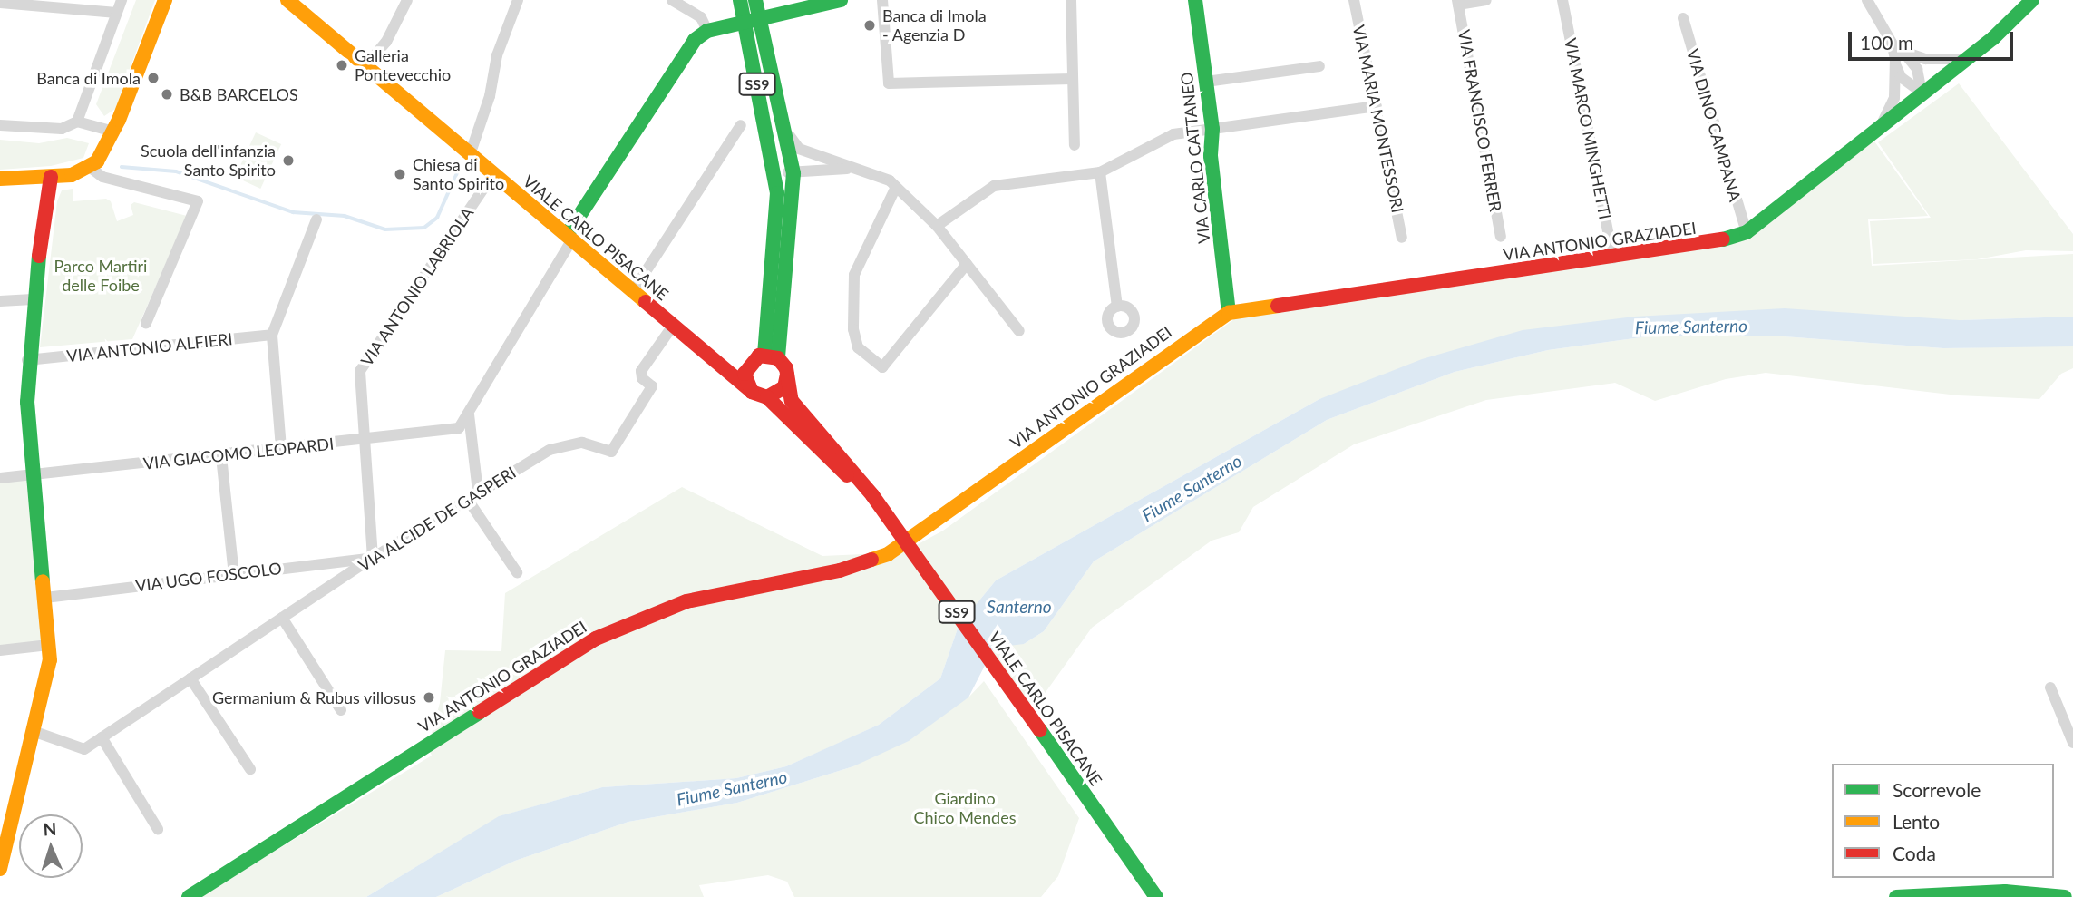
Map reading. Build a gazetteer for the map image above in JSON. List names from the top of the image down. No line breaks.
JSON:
{"streets":{"street":["SS9","VIA MARIA MONTESSORI","VIA FRANCISCO FERRER","VIA DINO CAMPANA","VIA MARCO MINGHETTI","VIA CARLO CATTANEO","VIALE CARLO PISACANE","VIA ANTONIO GRAZIADEI","VIA ANTONIO LABRIOLA","VIA ANTONIO ALFIERI","VIA GIACOMO LEOPARDI","VIA ALCIDE DE GASPERI","VIA UGO FOSCOLO"]},"crossings":[["SS9","VIALE CARLO PISACANE"],["VIA DINO CAMPANA","VIA ANTONIO GRAZIADEI"],["VIA MARCO MINGHETTI","VIA ANTONIO GRAZIADEI"],["VIA CARLO CATTANEO","VIA ANTONIO GRAZIADEI"],["VIALE CARLO PISACANE","VIA ANTONIO LABRIOLA"],["VIALE CARLO PISACANE","VIA GIACOMO LEOPARDI"],["VIALE CARLO PISACANE","VIA ALCIDE DE GASPERI"],["VIA ANTONIO LABRIOLA","VIA GIACOMO LEOPARDI"],["VIA ANTONIO LABRIOLA","VIA ALCIDE DE GASPERI"],["VIA ANTONIO LABRIOLA","VIA UGO FOSCOLO"],["VIA ALCIDE DE GASPERI","VIA UGO FOSCOLO"]],"water":["Fiume Santerno","Santerno"],"parks":["Parco Martiri delle Foibe","Giardino Chico Mendes"],"places":["Banca di Imola - Agenzia D","Galleria Pontevecchio","Banca di Imola","B&B BARCELOS","Scuola dell'infanzia Santo Spirito","Chiesa di Santo Spirito","Germanium & Rubus villosus"],"legend":["Scorrevole","Lento","Coda"],"scale_bar":"100 m","north":"top"}
